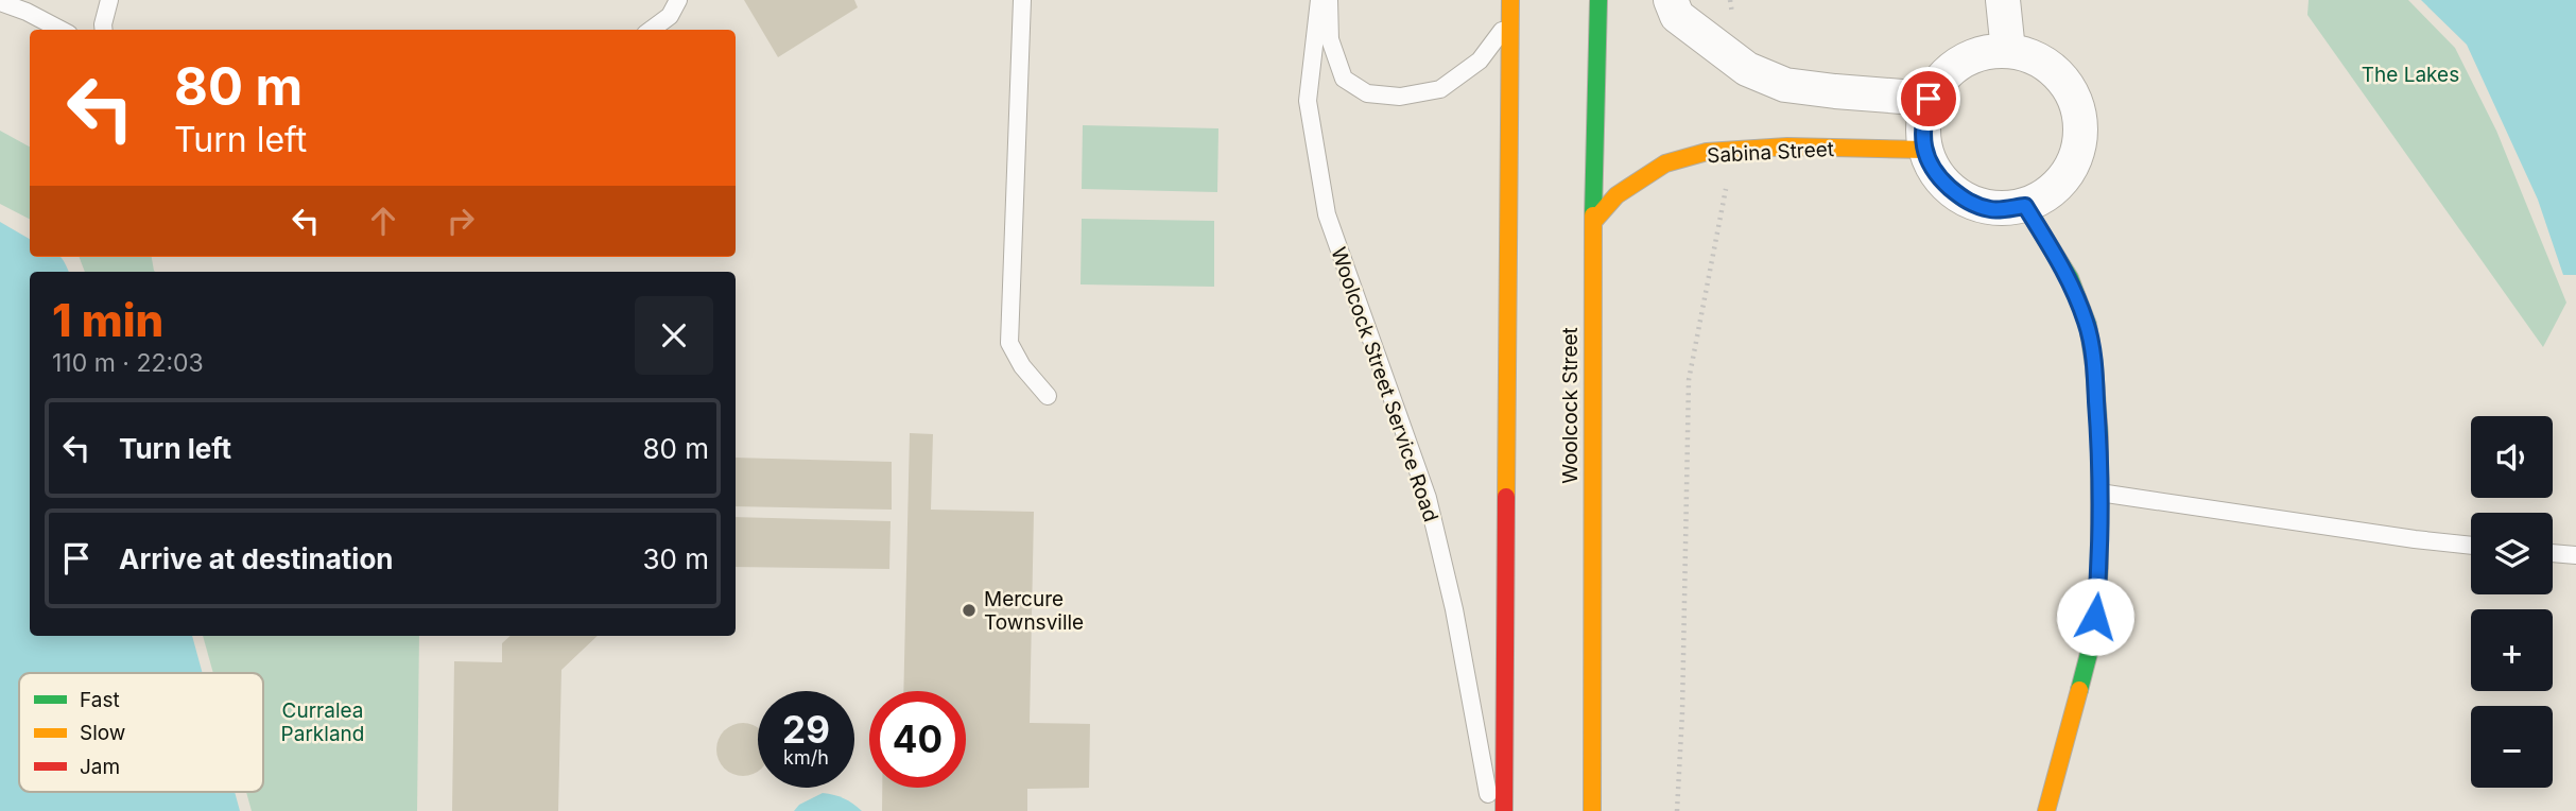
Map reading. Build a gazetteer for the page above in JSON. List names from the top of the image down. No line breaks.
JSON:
{"streets":{"main road":["Sabina Street","Woolcock Street"],"lane":["Woolcock Street Service Road"]},"crossings":[["Sabina Street","Woolcock Street"]],"parks":["The Lakes","Curralea Parkland"],"places":["Mercure Townsville"],"legend":["Fast","Slow","Jam"],"page":{"turn":["80 m","Turn left"],"heading":["1 min","110 m · 22:03"],"list":[{"name":"Turn left","value":"80 m"},{"name":"Arrive at destination","value":"30 m"}],"map_buttons":["+","−"],"speed":"29 km/h","limit":"40"}}
